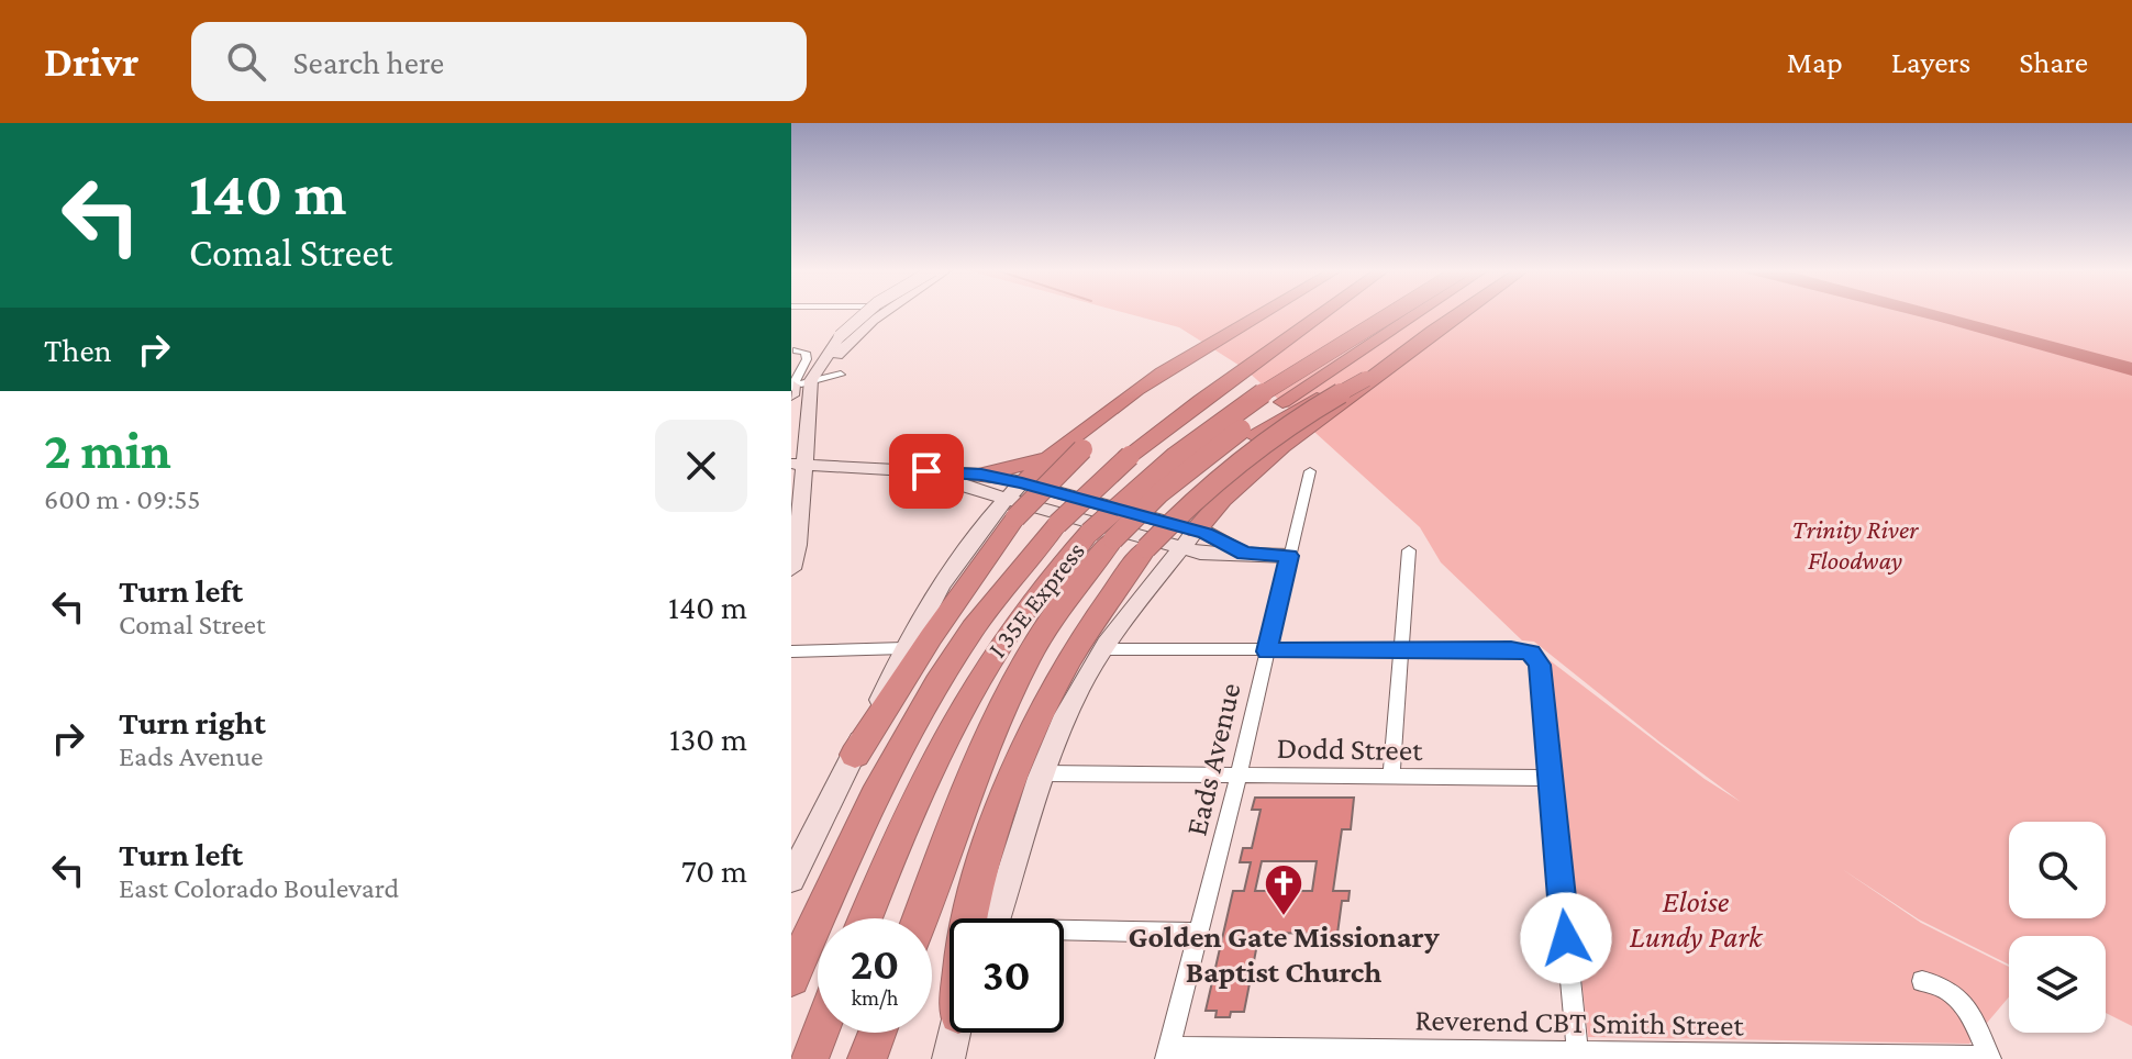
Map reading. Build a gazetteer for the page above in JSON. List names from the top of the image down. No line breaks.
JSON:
{"streets":{"highway":["I 35E Express"],"street":["Dodd Street","Eads Avenue","Reverend CBT Smith Street"]},"crossings":[["Dodd Street","Eads Avenue"],["Eads Avenue","Reverend CBT Smith Street"]],"parks":["Trinity River Floodway","Eloise Lundy Park"],"places":{"church":["Golden Gate Missionary Baptist Church"]},"page":{"header":"Drivr","search":"Search here","nav":["Map","Layers","Share"],"turn":["140 m","Comal Street"],"then":"Then","heading":["2 min","600 m · 09:55"],"list":[{"name":"Turn left","note":"Comal Street","value":"140 m"},{"name":"Turn right","note":"Eads Avenue","value":"130 m"},{"name":"Turn left","note":"East Colorado Boulevard","value":"70 m"}],"speed":"20 km/h","limit":"30"}}
